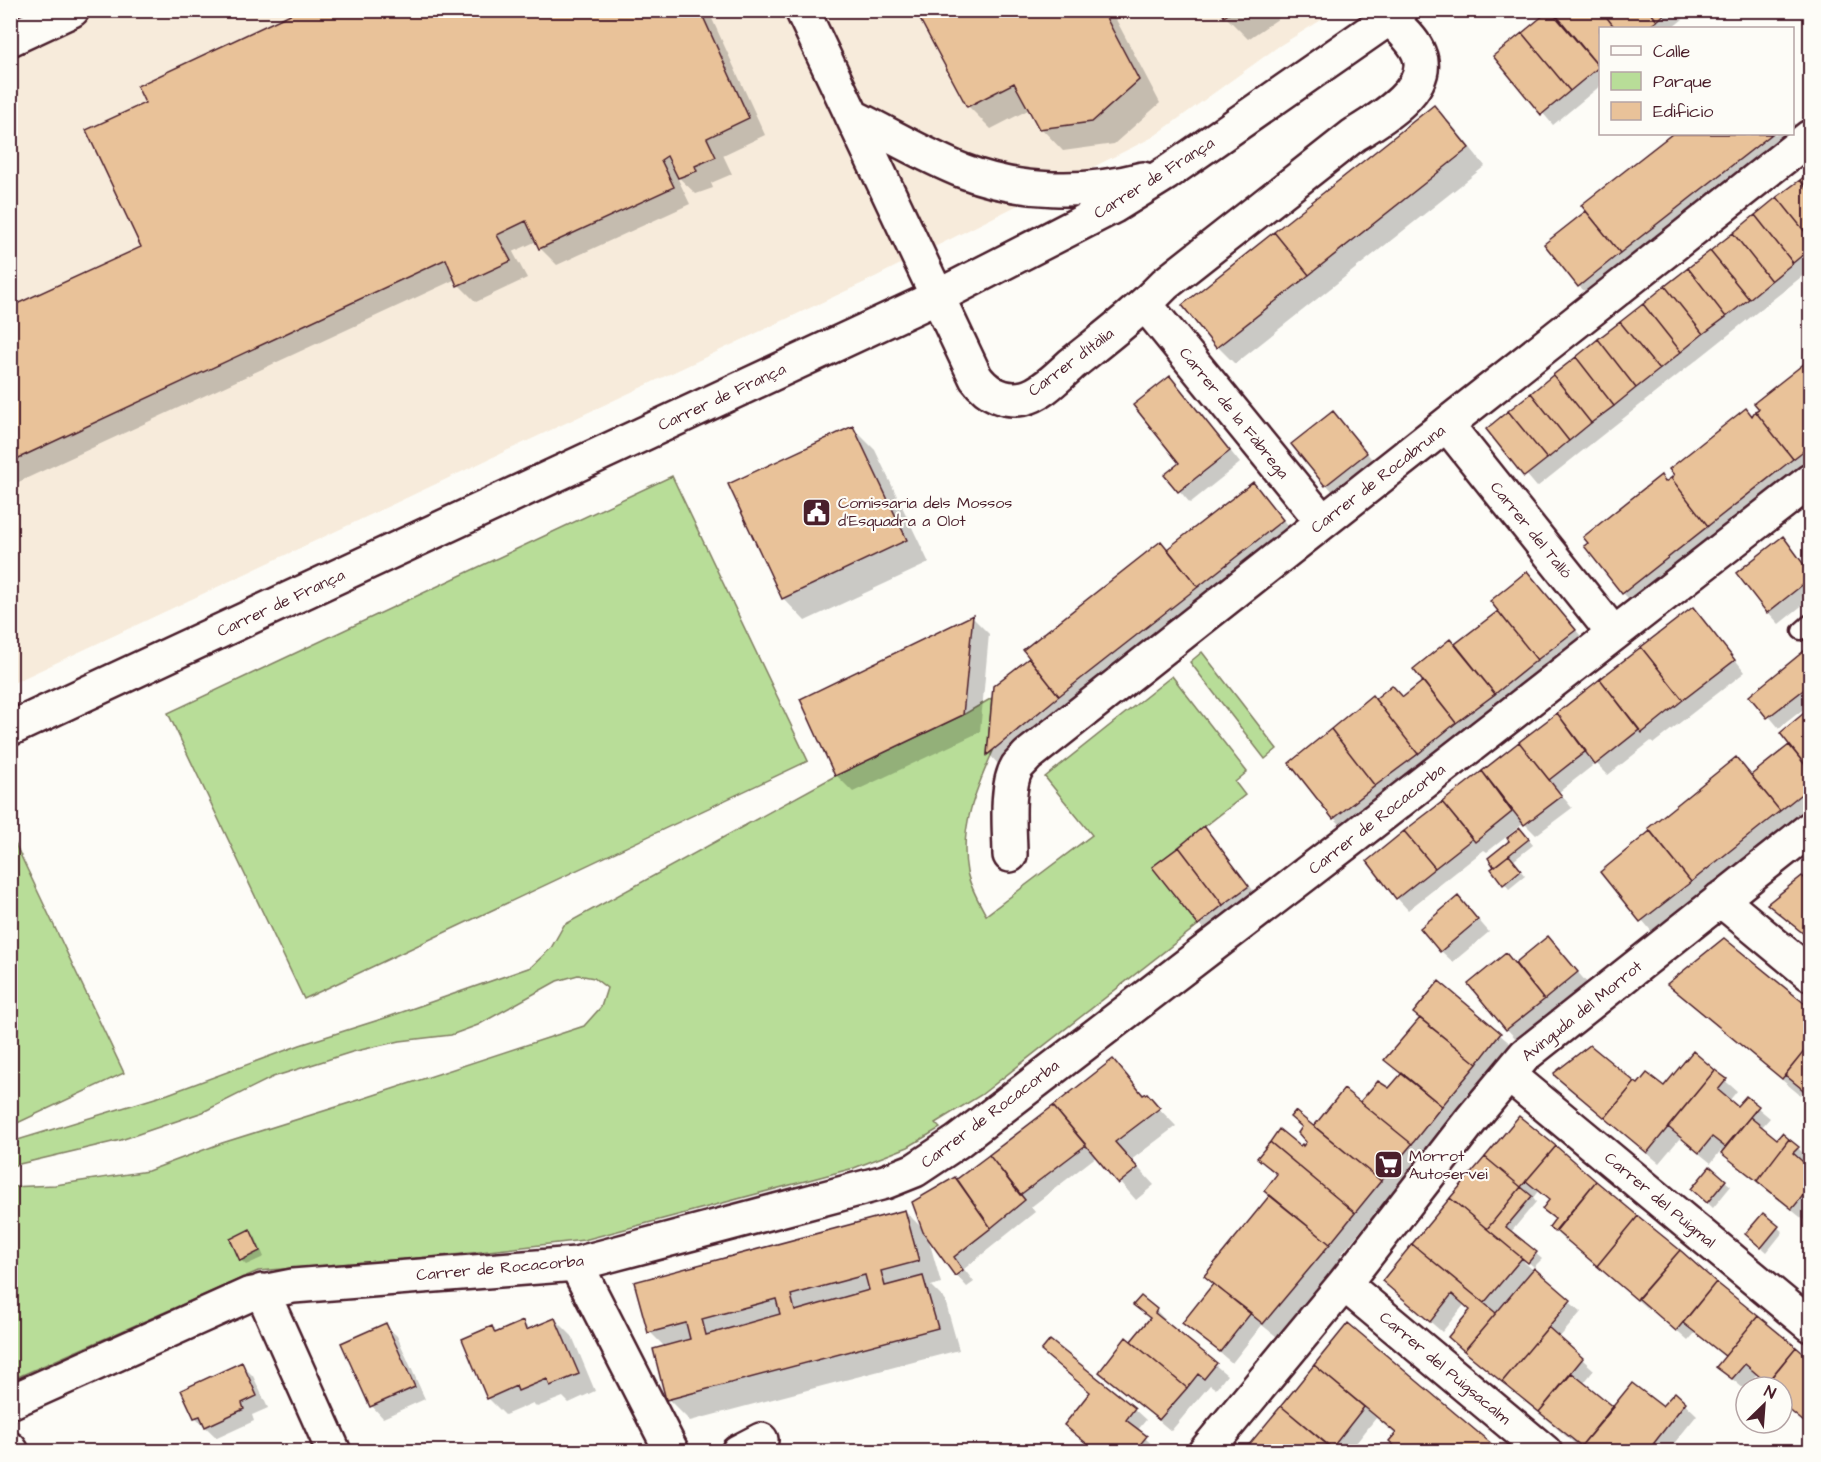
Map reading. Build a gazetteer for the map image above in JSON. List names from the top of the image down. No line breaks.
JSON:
{"streets":{"street":["Carrer de França","Carrer d'Itàlia","Carrer de la Fàbrega","Carrer de Rocabruna","Carrer del Talló","Carrer de Rocacorba","Avinguda del Morrot","Carrer del Puigmal","Carrer del Puigsacalm"]},"crossings":[["Carrer de França","Carrer d'Itàlia"],["Carrer d'Itàlia","Carrer de la Fàbrega"],["Carrer de la Fàbrega","Carrer de Rocabruna"],["Carrer de Rocabruna","Carrer del Talló"],["Carrer del Talló","Carrer de Rocacorba"],["Avinguda del Morrot","Carrer del Puigmal"],["Avinguda del Morrot","Carrer del Puigsacalm"]],"places":{"public building":["Comissaria dels Mossos d'Esquadra a Olot"],"supermarket":["Morrot Autoservei"]},"legend":["Calle","Parque","Edificio"],"north":"top right"}
